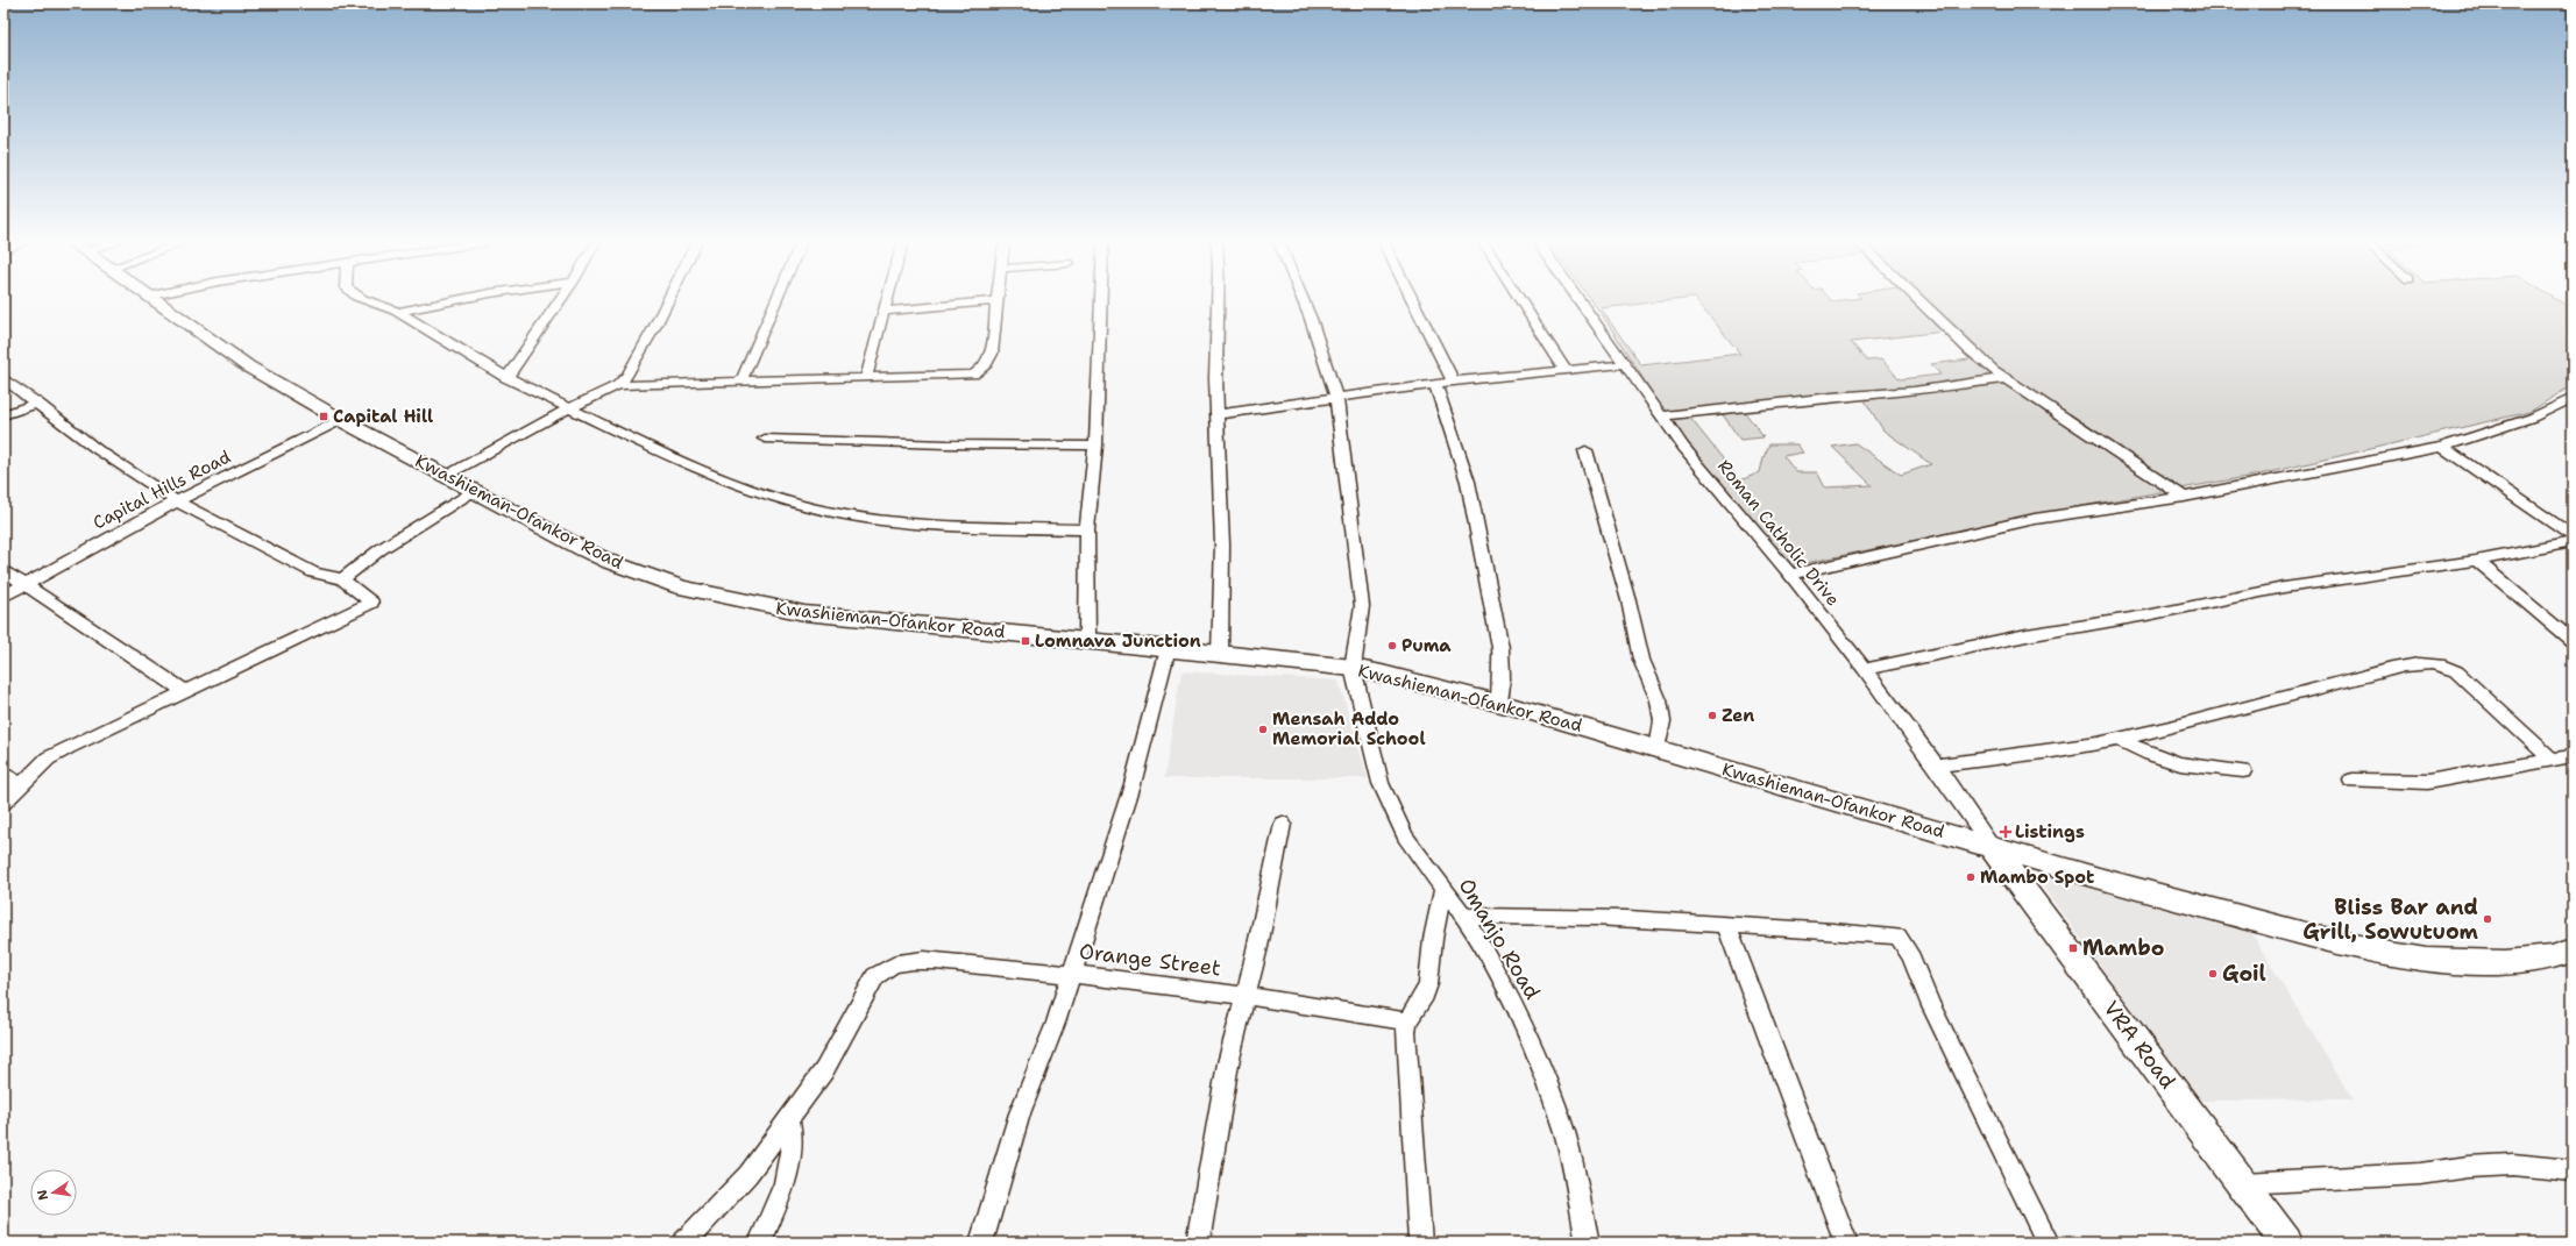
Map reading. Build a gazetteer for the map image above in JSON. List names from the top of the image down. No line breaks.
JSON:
{"streets":{"main road":["Kwashieman-Ofankor Road","VRA Road"],"street":["Capital Hills Road","Roman Catholic Drive","Omanjo Road","Orange Street"]},"crossings":[["Capital Hills Road","Kwashieman-Ofankor Road"],["Kwashieman-Ofankor Road","Roman Catholic Drive"],["Kwashieman-Ofankor Road","Omanjo Road"],["Kwashieman-Ofankor Road","VRA Road"],["Roman Catholic Drive","VRA Road"]],"places":{"transit":["Capital Hill","Lomnava Junction","Mambo"],"other":["Puma","Zen","Mensah Addo Memorial School","Mambo Spot","Bliss Bar and Grill, Sowutuom","Goil"],"health":["Listings"]},"north":"left"}
